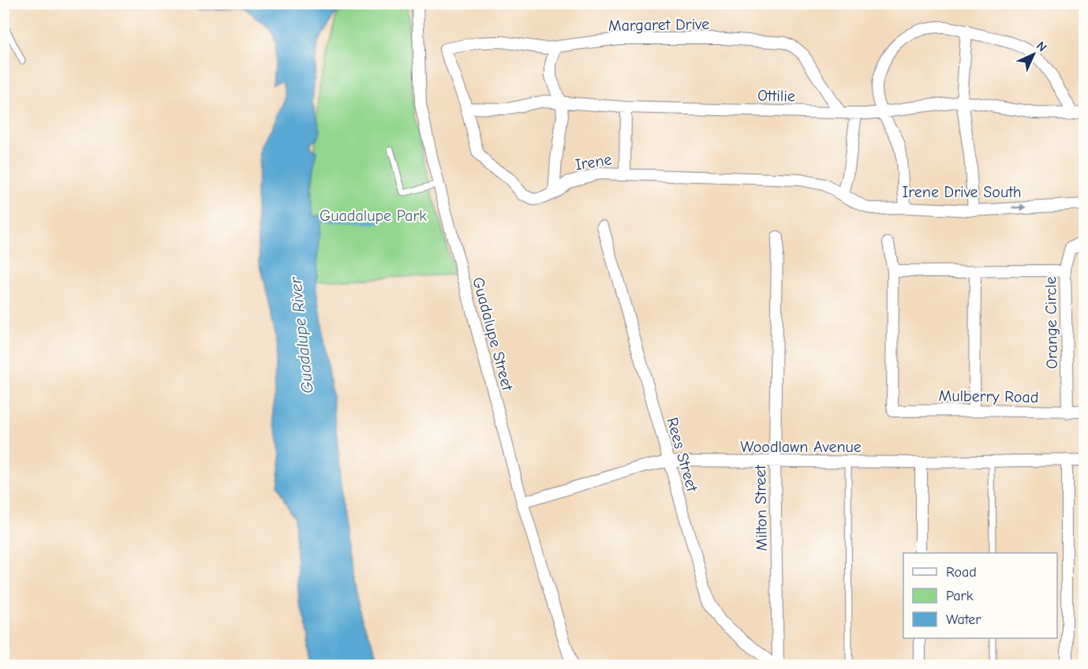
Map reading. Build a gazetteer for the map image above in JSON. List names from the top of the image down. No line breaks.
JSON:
{"streets":{"street":["Margaret Drive","Ottilie","Irene","Irene Drive South","Orange Circle","Guadalupe Street","Mulberry Road","Woodlawn Avenue","Rees Street","Milton Street"]},"crossings":[["Margaret Drive","Ottilie"],["Margaret Drive","Irene"],["Ottilie","Irene"],["Irene","Irene Drive South"],["Orange Circle","Mulberry Road"],["Guadalupe Street","Woodlawn Avenue"],["Woodlawn Avenue","Rees Street"],["Woodlawn Avenue","Milton Street"]],"water":["Guadalupe River"],"parks":["Guadalupe Park"],"legend":["Road","Park","Water"],"north":"top right"}
